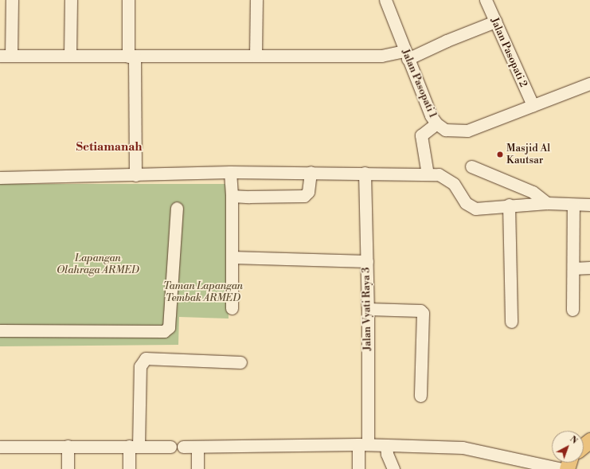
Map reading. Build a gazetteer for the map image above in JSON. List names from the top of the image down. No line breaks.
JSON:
{"streets":{"street":["Jalan Pasopati 2","Jalan Pasopati 1","Jalan Vyati Raya 3"]},"crossings":[["Jalan Pasopati 2","Jalan Pasopati 1"]],"districts":["Setiamanah"],"parks":["Lapangan Olahraga ARMED","Taman Lapangan Tembak ARMED"],"places":["Masjid Al Kautsar"],"north":"top right"}
